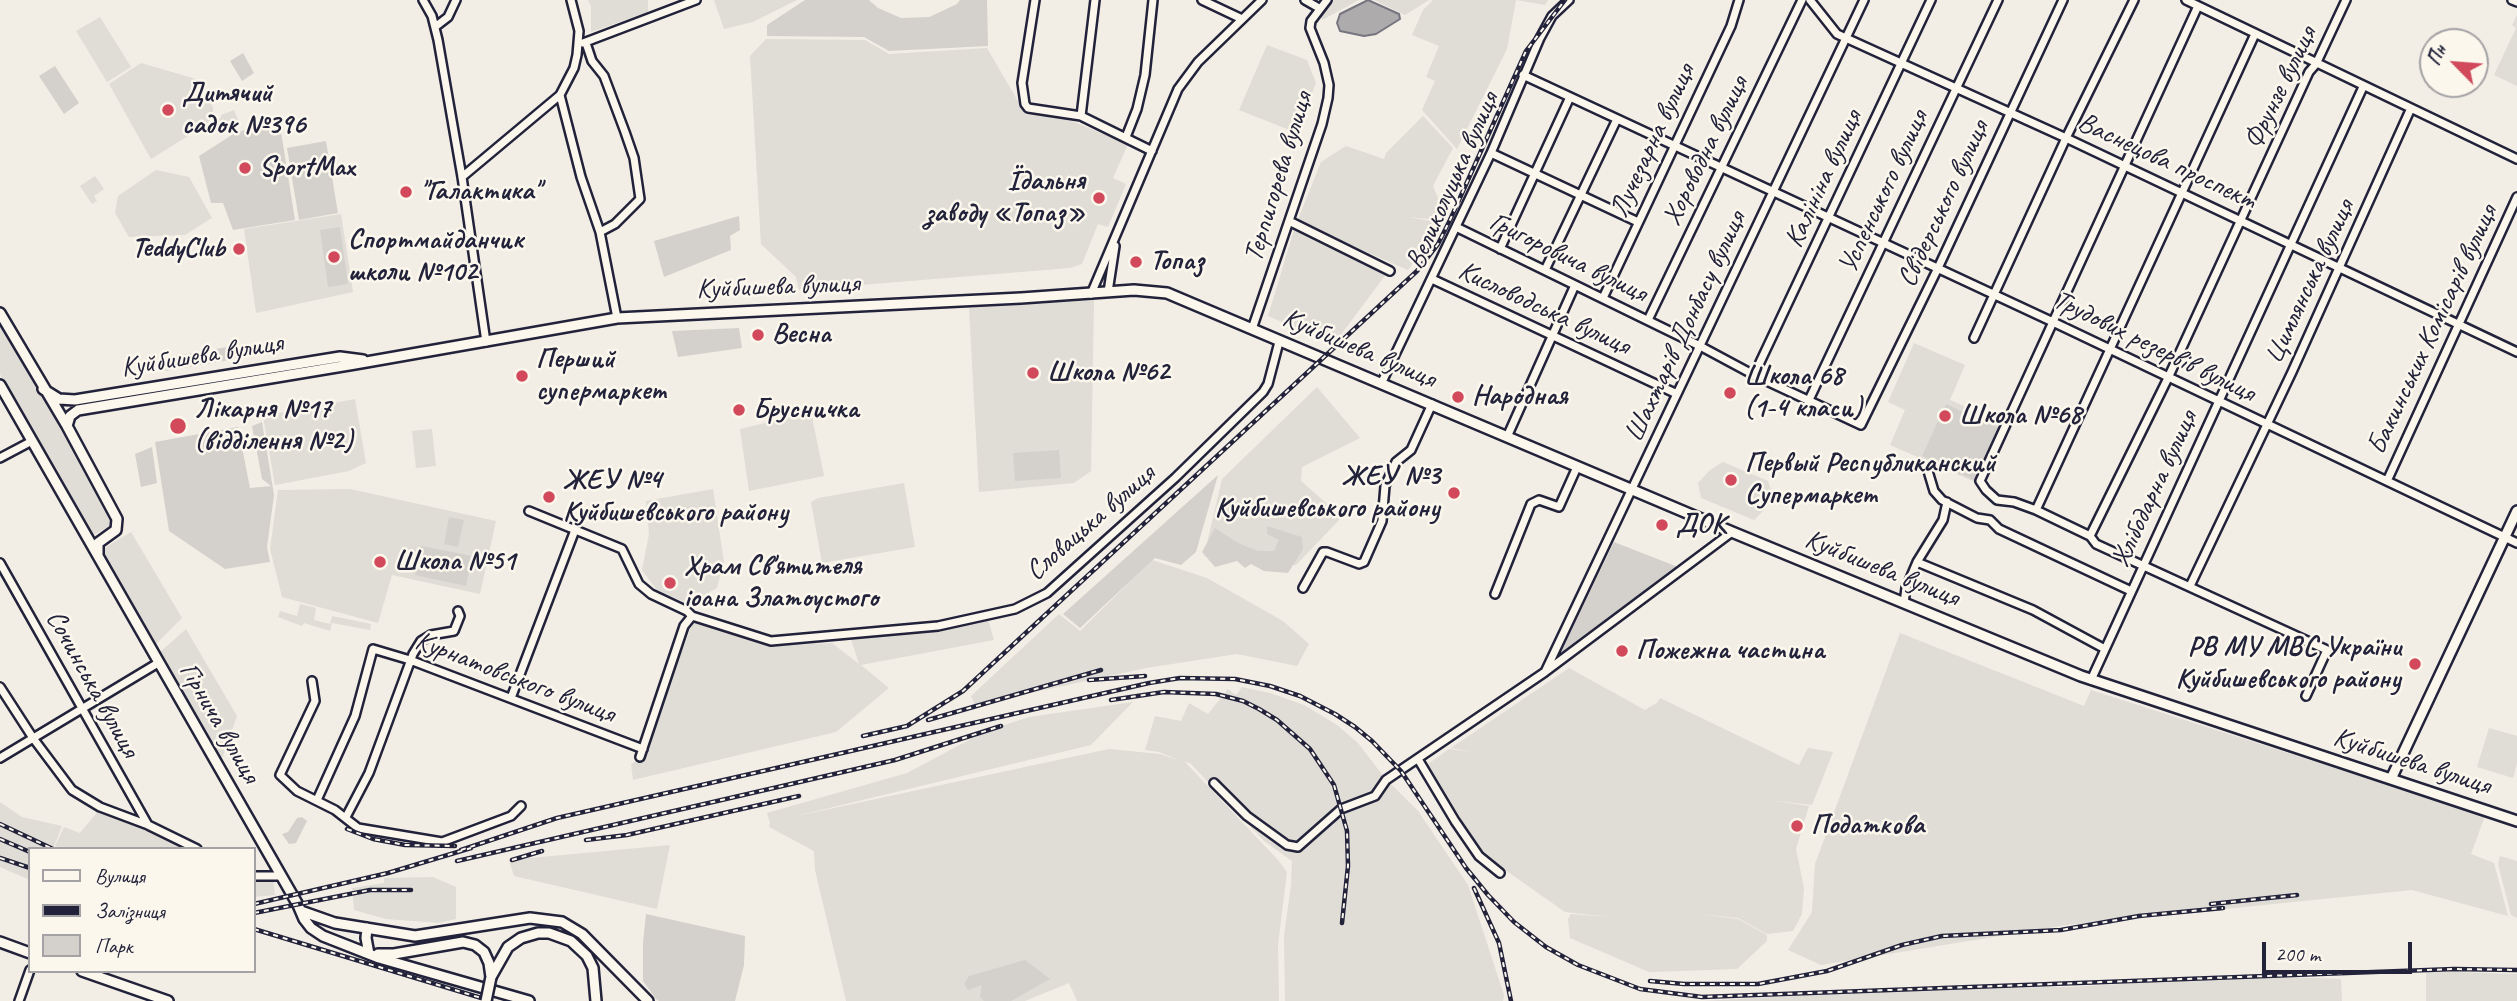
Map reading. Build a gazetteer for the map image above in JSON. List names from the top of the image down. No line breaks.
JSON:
{"streets":{"main road":["Куйбишева вулиця","Гірнича вулиця"],"street":["Фрунзе вулиця","Лучезарна вулиця","Хороводна вулиця","Васнецова проспект","Терпигорева вулиця","Калініна вулиця","Великолуцька вулиця","Успенського вулиця","Свідерського вулиця","Григоровича вулиця","Цимлянська вулиця","Кисловодська вулиця","Шахтарів Донбасу вулиця","Бакинських Комісарів вулиця","Трудових резервів вулиця","Хлібодарна вулиця","Словацька вулиця","Курнатовського вулиця","Сочинська вулиця"]},"crossings":[["Фрунзе вулиця","Васнецова проспект"],["Фрунзе вулиця","Трудових резервів вулиця"],["Лучезарна вулиця","Григоровича вулиця"],["Лучезарна вулиця","Трудових резервів вулиця"],["Хороводна вулиця","Григоровича вулиця"],["Хороводна вулиця","Трудових резервів вулиця"],["Васнецова проспект","Калініна вулиця"],["Васнецова проспект","Успенського вулиця"],["Васнецова проспект","Свідерського вулиця"],["Васнецова проспект","Цимлянська вулиця"],["Васнецова проспект","Шахтарів Донбасу вулиця"],["Васнецова проспект","Бакинських Комісарів вулиця"],["Васнецова проспект","Хлібодарна вулиця"],["Терпигорева вулиця","Куйбишева вулиця"],["Калініна вулиця","Григоровича вулиця"],["Калініна вулиця","Трудових резервів вулиця"],["Великолуцька вулиця","Григоровича вулиця"],["Великолуцька вулиця","Куйбишева вулиця"],["Великолуцька вулиця","Кисловодська вулиця"],["Великолуцька вулиця","Трудових резервів вулиця"],["Успенського вулиця","Григоровича вулиця"],["Успенського вулиця","Трудових резервів вулиця"],["Свідерського вулиця","Григоровича вулиця"],["Свідерського вулиця","Трудових резервів вулиця"],["Григоровича вулиця","Шахтарів Донбасу вулиця"],["Цимлянська вулиця","Трудових резервів вулиця"],["Куйбишева вулиця","Шахтарів Донбасу вулиця"],["Куйбишева вулиця","Хлібодарна вулиця"],["Куйбишева вулиця","Словацька вулиця"],["Кисловодська вулиця","Шахтарів Донбасу вулиця"],["Шахтарів Донбасу вулиця","Трудових резервів вулиця"],["Бакинських Комісарів вулиця","Трудових резервів вулиця"],["Трудових резервів вулиця","Хлібодарна вулиця"],["Словацька вулиця","Курнатовського вулиця"]],"places":["Дитячий садок №396","SportMax","\"Галактика\"","Їдальня заводу «Топаз»","TeddyClub","Спортмайданчик школи №102","Топаз","Весна","Школа №62","Перший супермаркет","Школа 68 (1-4 класи)","Народная","Брусничка","Школа №68","Лікарня №17 (відділення №2)","Первый Республиканский Супермаркет","ЖЕУ №3 Куйбишевського району","ЖЕУ №4 Куйбишевського району","ДОК","Школа №51","Храм Св'ятителя іоана Златоустого","Пожежна частина","РВ МУ МВС України Куйбишевського району","Податкова"],"legend":["Вулиця","Залізниця","Парк"],"scale_bar":"200 m","north":"top left"}
